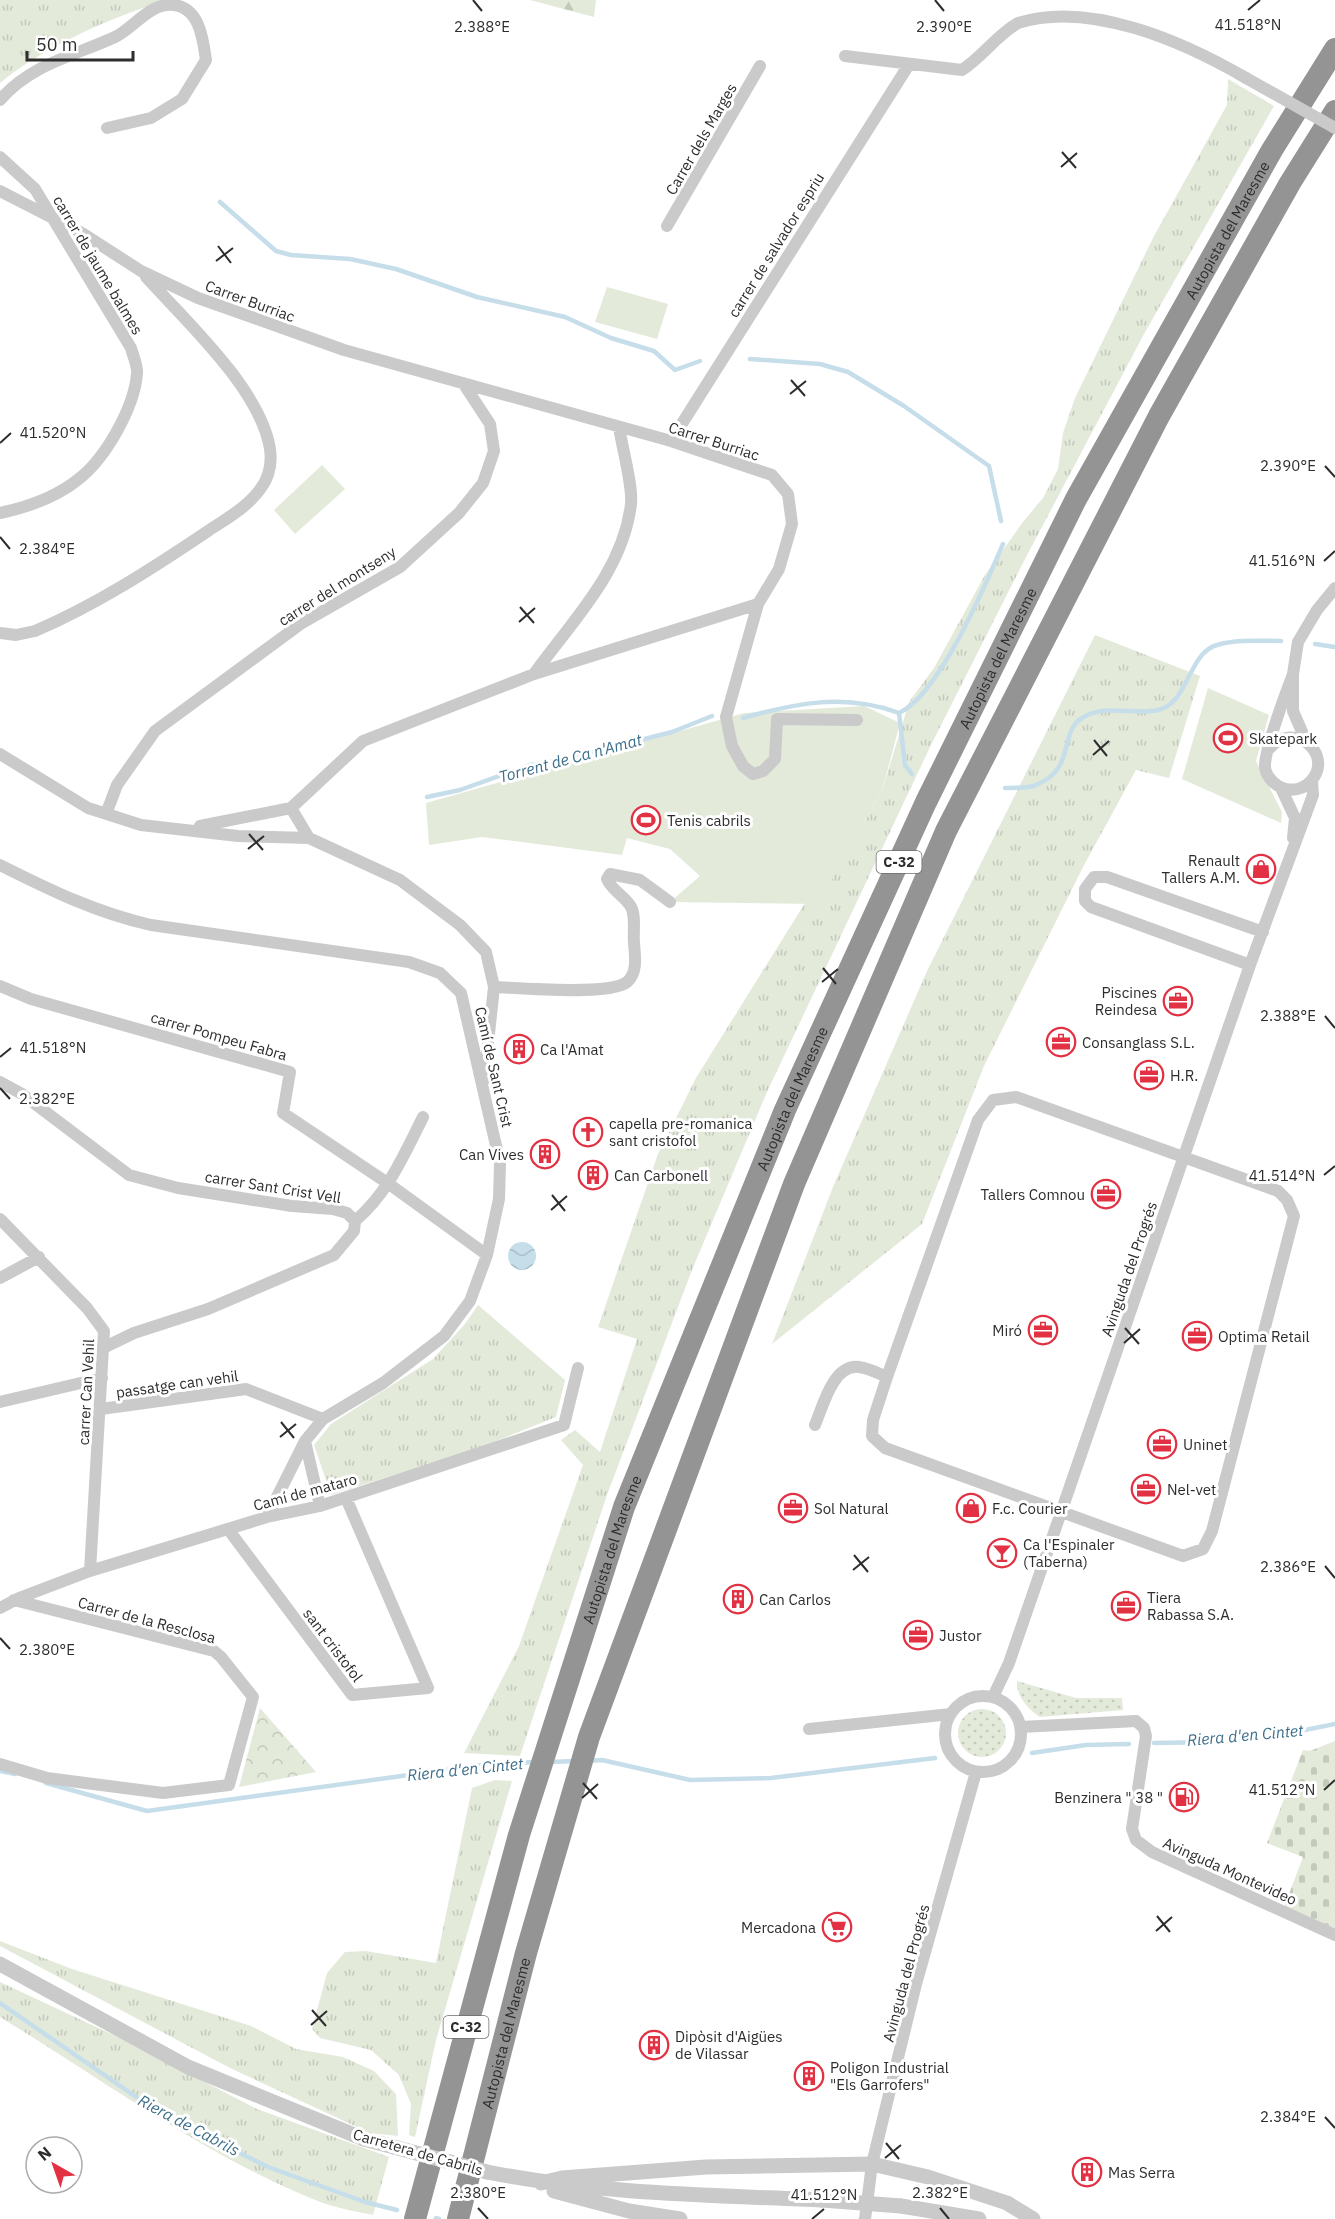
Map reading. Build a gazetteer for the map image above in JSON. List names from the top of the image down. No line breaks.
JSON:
{"streets":{"highway":["Autopista del Maresme","C-32"],"street":["Carrer dels Marges","carrer de salvador espriu","carrer de jaume balmes","Carrer Burriac","carrer del montseny","carrer Pompeu Fabra","Camí de Sant Crist","carrer Sant Crist Vell","Avinguda del Progrés","passatge can vehil","carrer Can Vehil","Camí de mataro","Carrer de la Resclosa","sant cristofol","Avinguda Montevideo","Carretera de Cabrils"]},"crossings":[["carrer de salvador espriu","Carrer Burriac"],["carrer de jaume balmes","Carrer Burriac"],["Carrer Burriac","carrer del montseny"],["carrer Pompeu Fabra","Camí de Sant Crist"],["Camí de Sant Crist","passatge can vehil"],["Camí de Sant Crist","Camí de mataro"],["carrer Sant Crist Vell","carrer Can Vehil"],["Avinguda del Progrés","Avinguda Montevideo"],["passatge can vehil","carrer Can Vehil"],["carrer Can Vehil","Camí de mataro"],["Camí de mataro","Carrer de la Resclosa"],["Camí de mataro","sant cristofol"]],"water":["Torrent de Ca n'Amat","Riera d'en Cintet","Riera de Cabrils"],"places":{"sports":["Skatepark","Tenis cabrils"],"shop":["Renault Tallers A.M.","F.c. Courier"],"office":["Piscines Reindesa","Consanglass S.L.","H.R.","Tallers Comnou","Miró","Optima Retail","Uninet","Nel-vet","Sol Natural","Tiera Rabassa S.A.","Justor"],"building":["Ca l'Amat","Can Vives","Can Carbonell","Can Carlos","Dipòsit d'Aigües de Vilassar","Poligon Industrial \"Els Garrofers\"","Mas Serra"],"church":["capella pre-romanica sant cristofol"],"bar":["Ca l'Espinaler (Taberna)"],"fuel station":["Benzinera \" 38 \""],"supermarket":["Mercadona"]},"scale_bar":"50 m","north":"top left","coordinates":["41.518°N","2.390°E","2.388°E","41.520°N","2.384°E","41.516°N","2.382°E","41.514°N","2.386°E","2.380°E","41.512°N"]}
